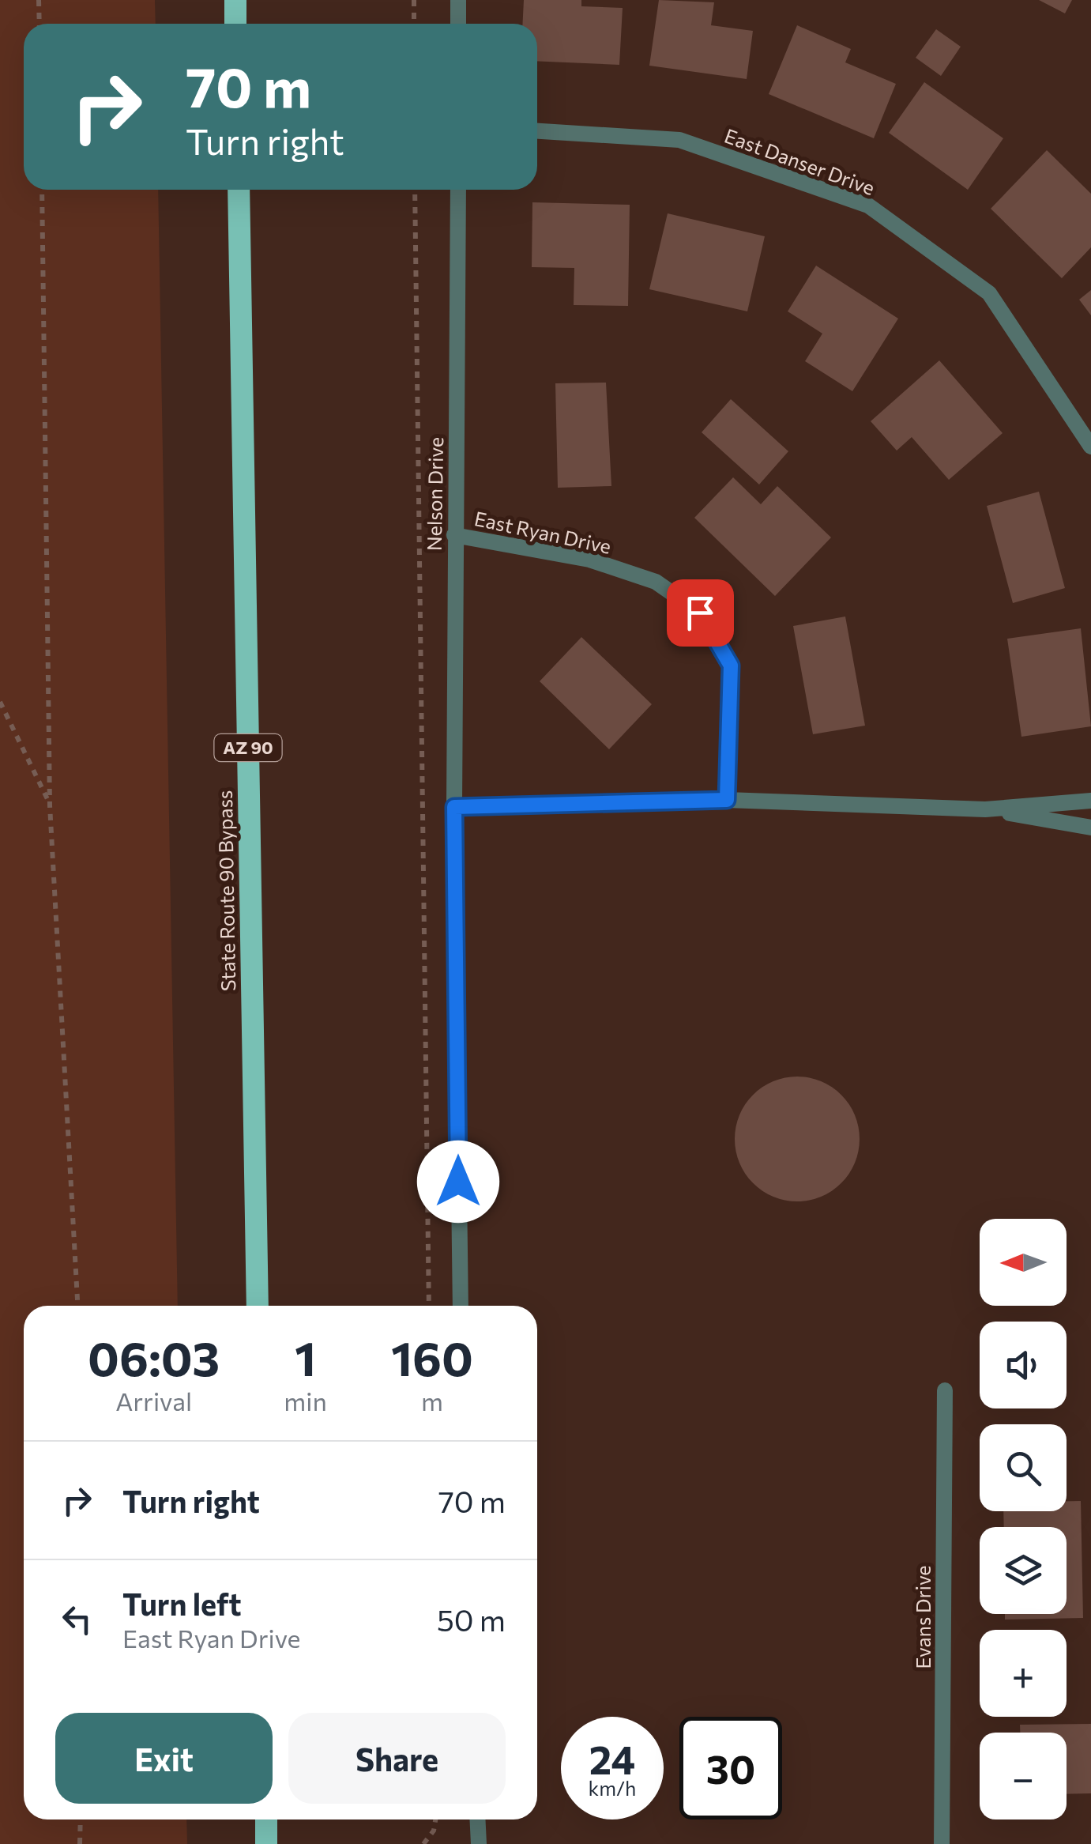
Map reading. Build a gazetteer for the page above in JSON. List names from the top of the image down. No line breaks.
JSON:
{"streets":{"highway":["AZ 90","State Route 90 Bypass"],"street":["East Danser Drive","Nelson Drive","East Ryan Drive","Evans Drive"]},"crossings":[["Nelson Drive","East Ryan Drive"]],"north":"left","page":{"turn":["70 m","Turn right"],"map_buttons":["+","−"],"eta":["06:03","Arrival","1","min","160","m"],"list":[{"name":"Turn right","value":"70 m"},{"name":"Turn left","note":"East Ryan Drive","value":"50 m"}],"buttons":["Exit","Share"],"speed":"24 km/h","limit":"30"}}
